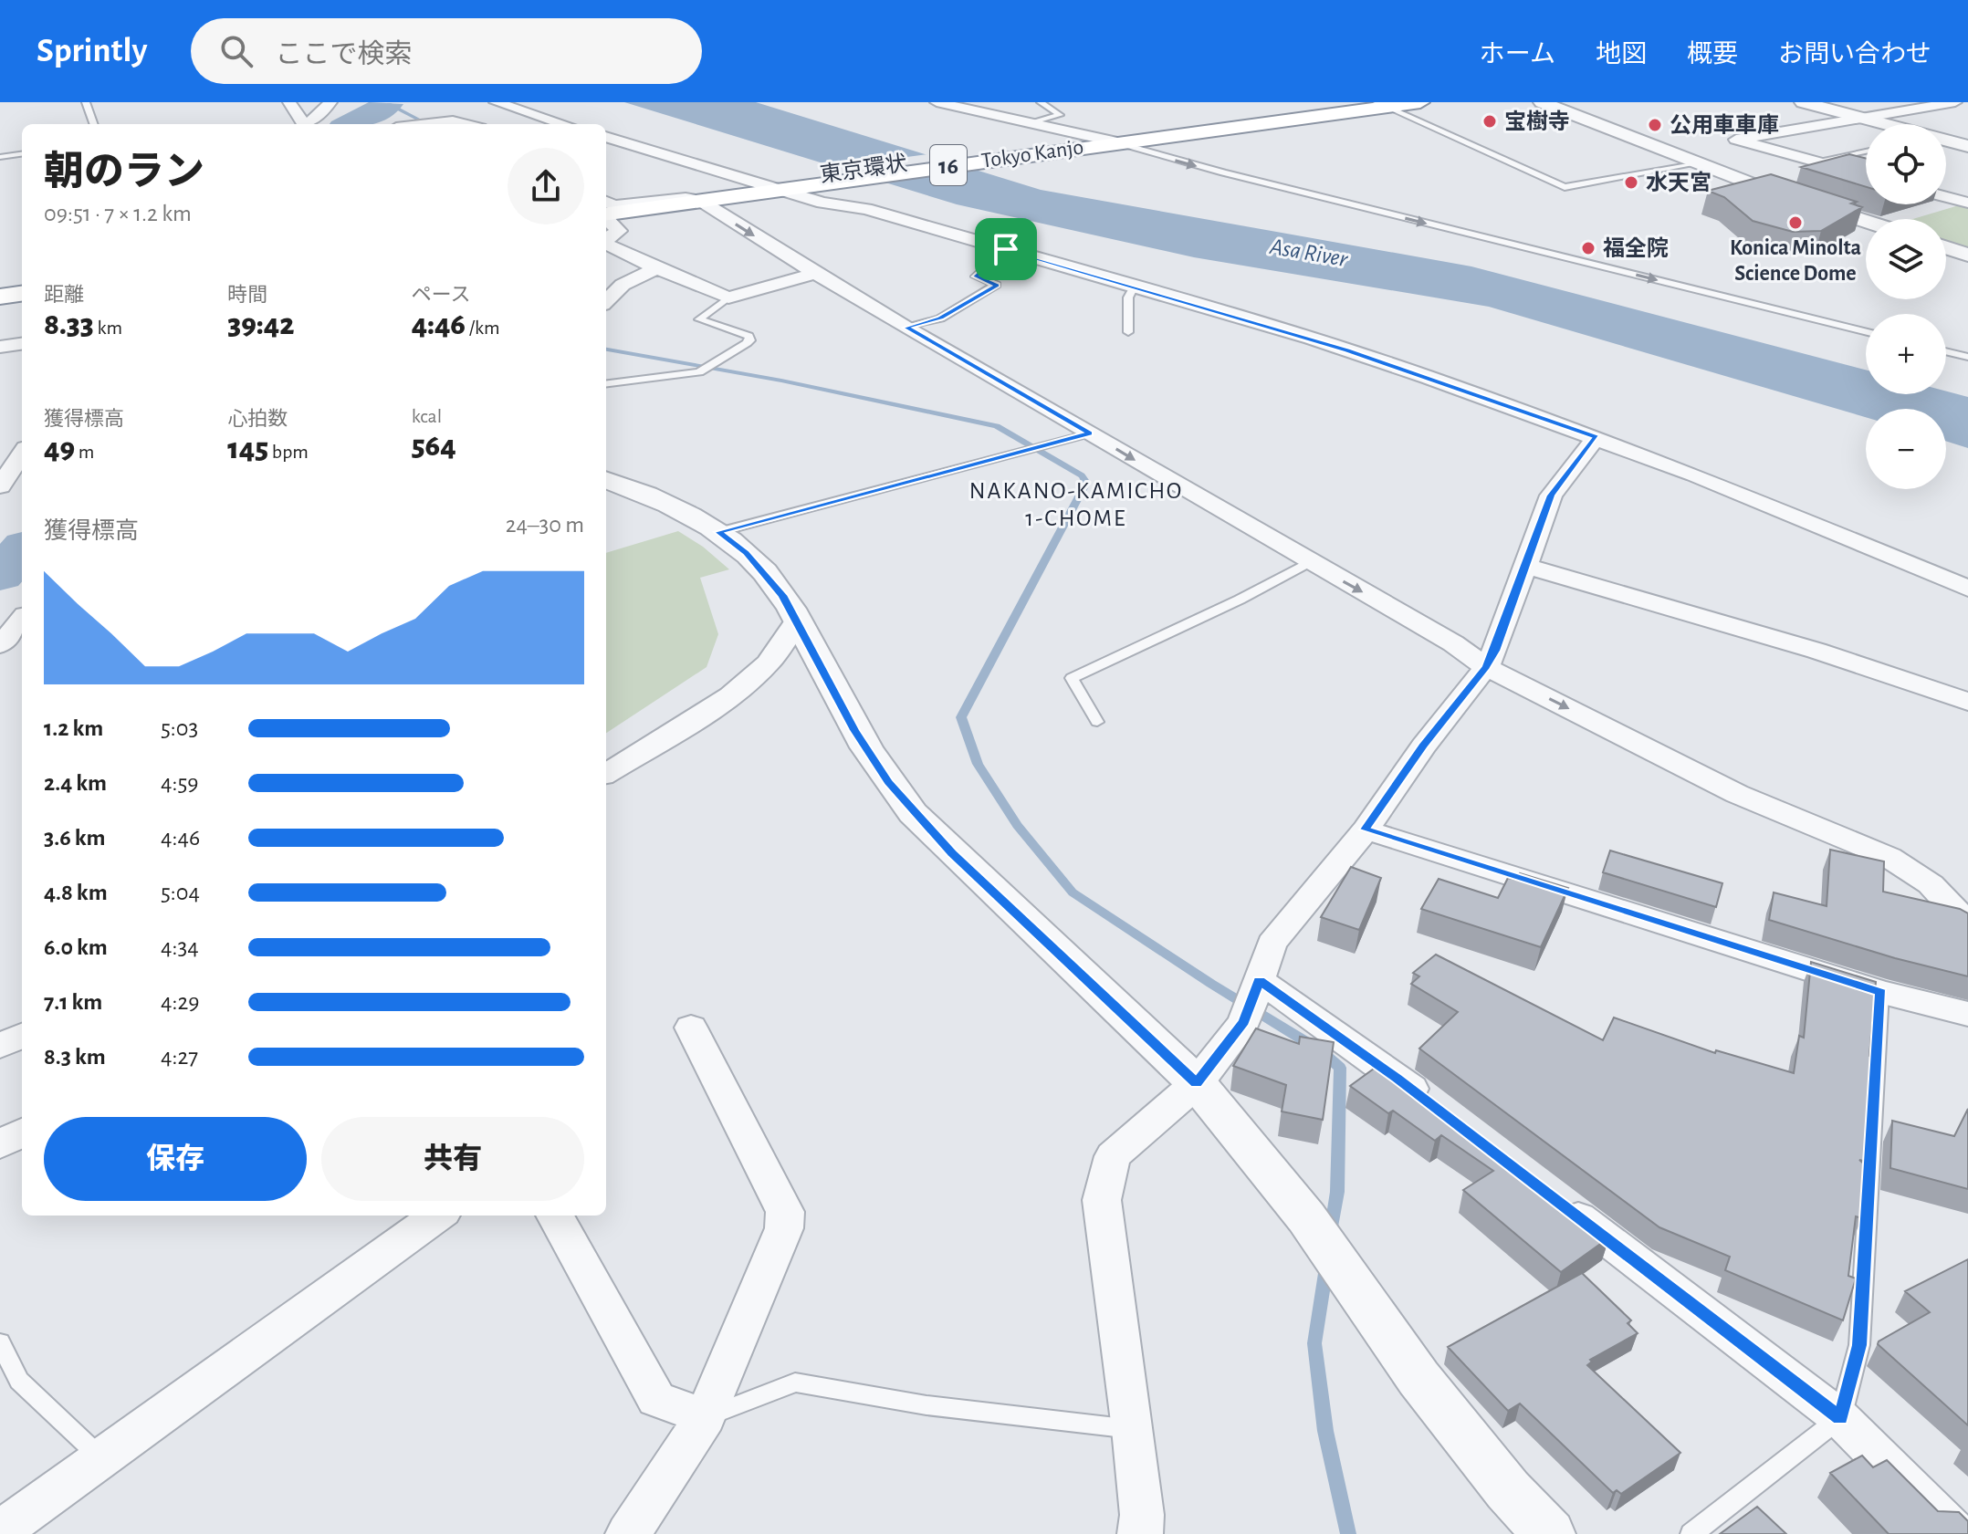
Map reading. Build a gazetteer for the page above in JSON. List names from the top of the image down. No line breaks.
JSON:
{"streets":{"highway":["Tokyo Kanjo","16"]},"crossings":[["Tokyo Kanjo","16"]],"districts":["NAKANO-KAMICHO 1-CHOME"],"water":["Asa River"],"places":["宝樹寺","公用車車庫","水天宮","Konica Minolta Science Dome","福全院"],"page":{"header":"Sprintly","search":"ここで検索","nav":["ホーム","地図","概要","お問い合わせ"],"map_buttons":["+","−"],"heading":["朝のラン","09:51 · 7 × 1.2 km"],"stats":[["距離","8.33 km"],["時間","39:42"],["ペース","4:46 /km"],["獲得標高","49 m"],["心拍数","145 bpm"],["kcal","564"]],"chart":["獲得標高","24–30 m"],"list":[{"name":"1.2 km","note":"5:03"},{"name":"2.4 km","note":"4:59"},{"name":"3.6 km","note":"4:46"},{"name":"4.8 km","note":"5:04"},{"name":"6.0 km","note":"4:34"},{"name":"7.1 km","note":"4:29"},{"name":"8.3 km","note":"4:27"}],"buttons":["保存","共有"]}}
